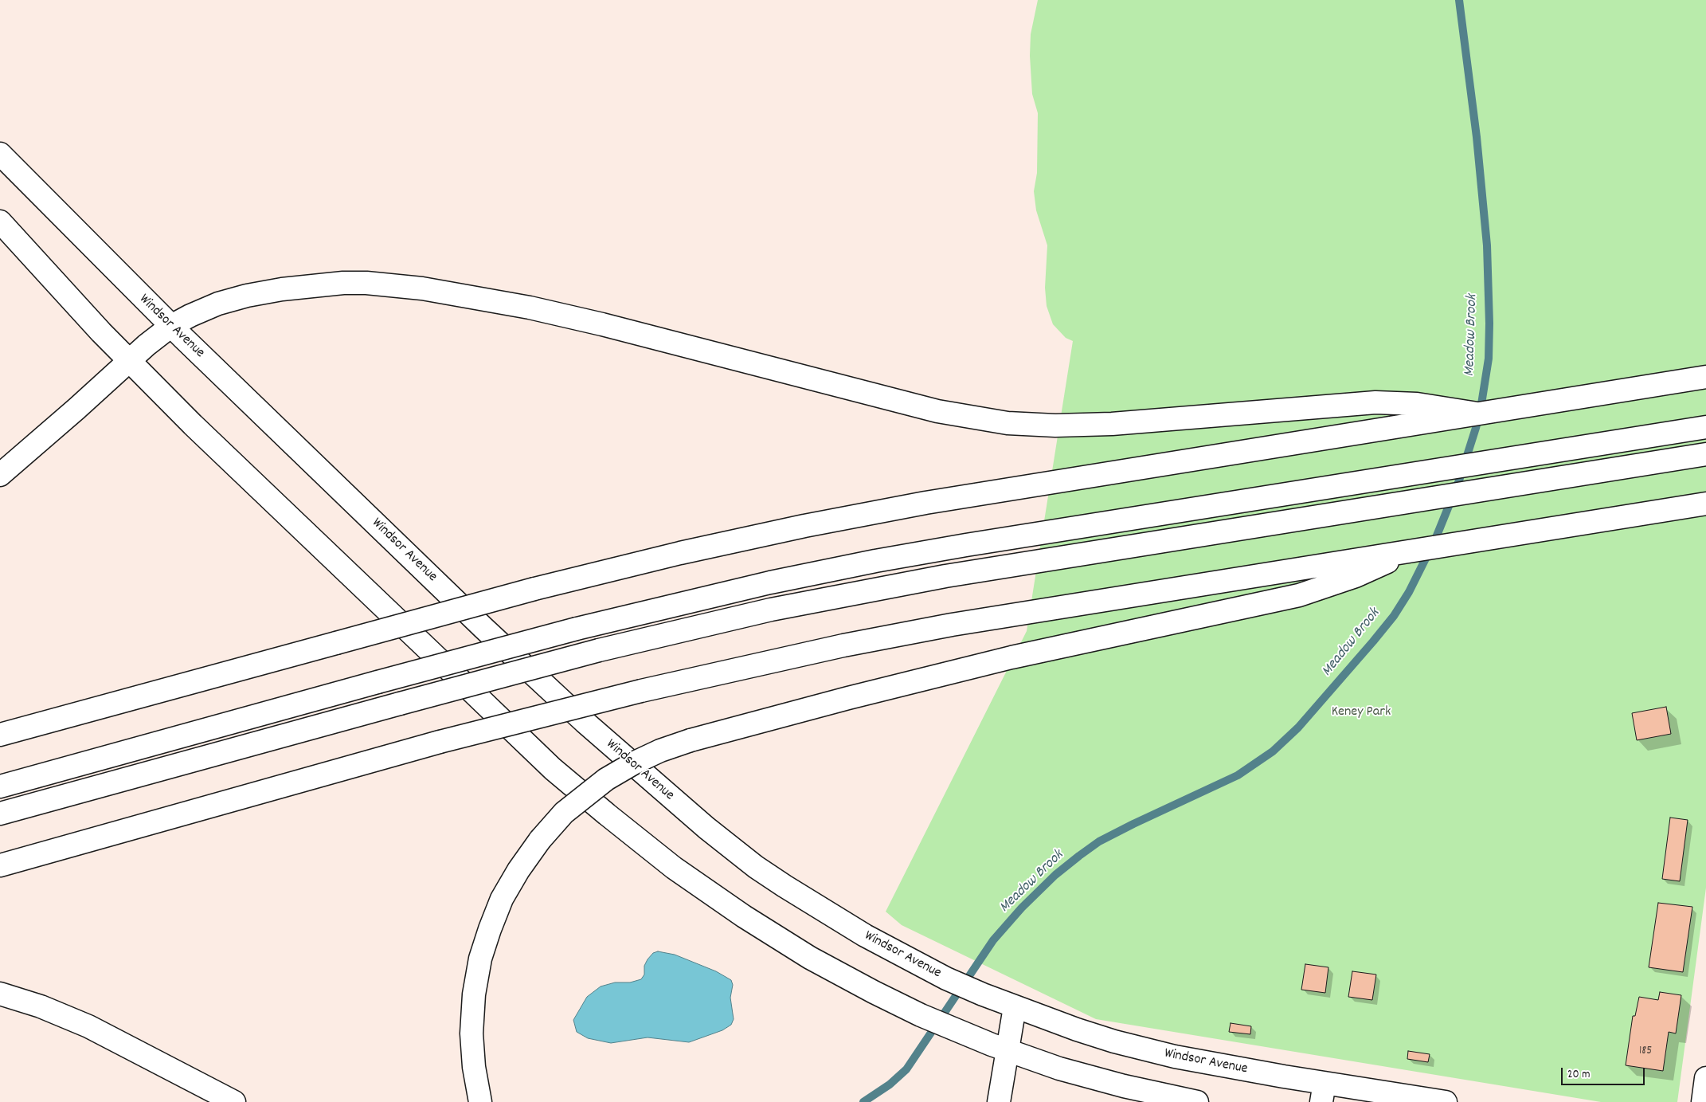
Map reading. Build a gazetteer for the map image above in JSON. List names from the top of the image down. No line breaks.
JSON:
{"streets":{"main road":["Windsor Avenue"]},"water":["Meadow Brook"],"parks":["Keney Park"],"house_numbers":["185"],"scale_bar":"20 m"}
